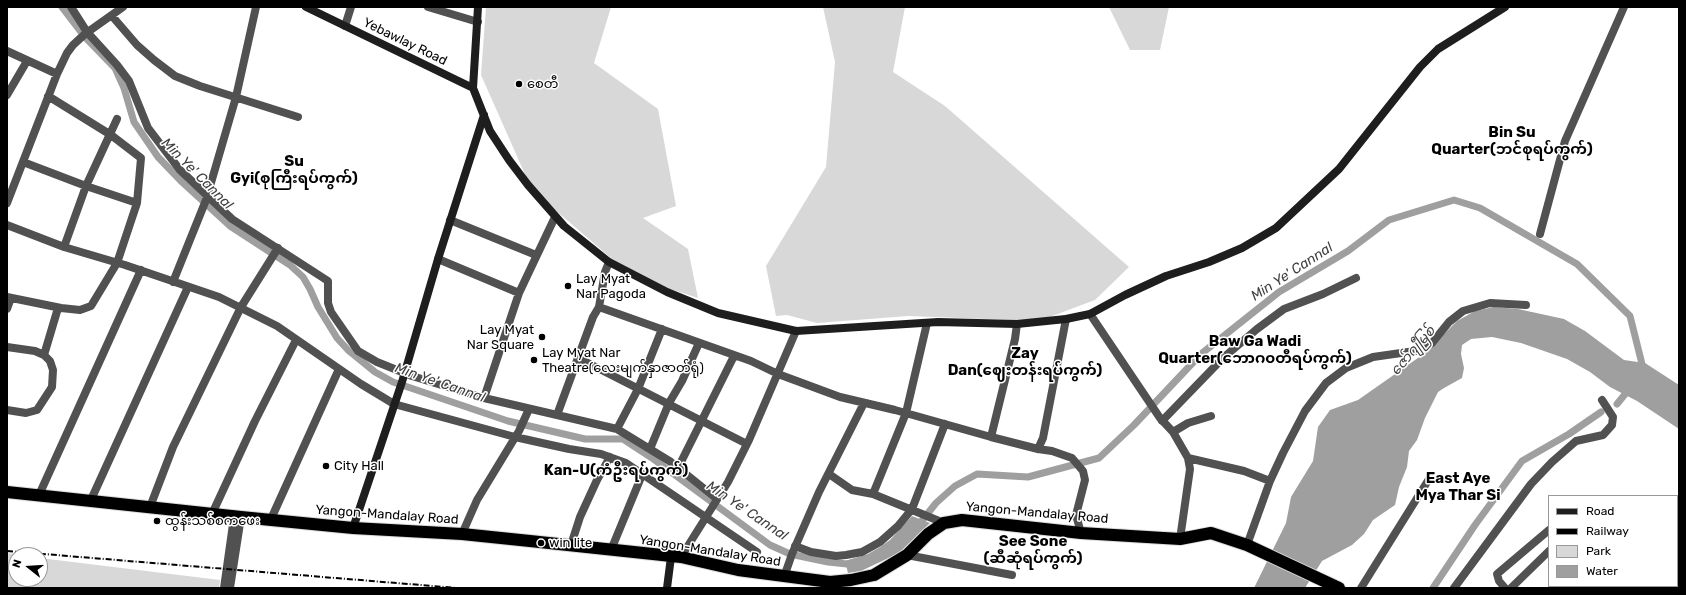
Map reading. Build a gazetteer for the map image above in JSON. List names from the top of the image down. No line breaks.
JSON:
{"streets":{"highway":["Yangon-Mandalay Road"],"main road":["Yebawlay Road"]},"districts":["Bin Su Quarter(ဘင်စုရပ်ကွက်)","Su Gyi(စုကြီးရပ်ကွက်)","Baw Ga Wadi Quarter(ဘောဂ၀တီရပ်ကွက်)","Zay Dan(ဈေးတန်းရပ်ကွက်)","Kan-U(ကံဦးရပ်ကွက်)","East Aye Mya Thar Si","See Sone (ဆီဆုံရပ်ကွက်)"],"water":["Min Ye' Cannal","ဇော်ဂျီမြစ်"],"places":["စေတီ","Lay Myat Nar Pagoda","Lay Myat Nar Square","Lay Myat Nar Theatre(လေးမျက်နှာဇာတ်ရုံ)","City Hall","ထွန်းသစ်စကဖေး","win lite"],"legend":["Road","Railway","Park","Water"],"north":"left"}
